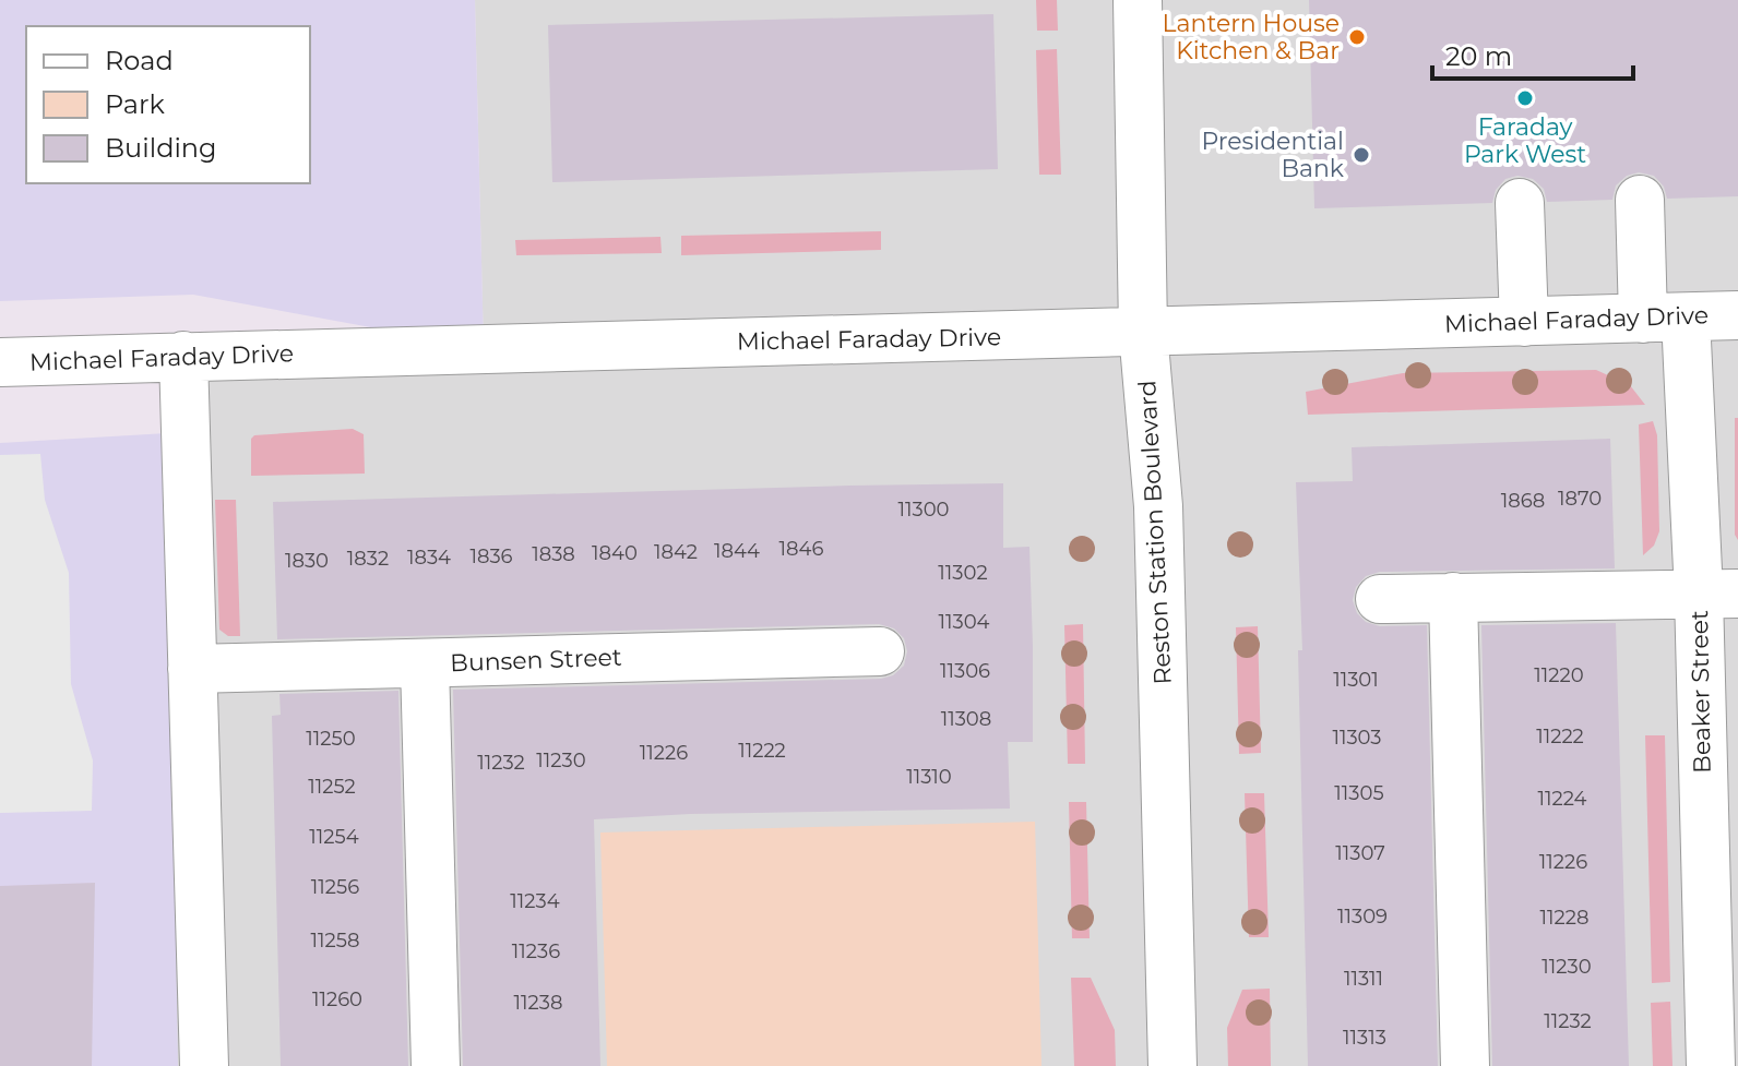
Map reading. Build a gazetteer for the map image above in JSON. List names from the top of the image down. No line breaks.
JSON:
{"streets":{"street":["Michael Faraday Drive","Reston Station Boulevard","Bunsen Street","Beaker Street"]},"crossings":[["Michael Faraday Drive","Reston Station Boulevard"],["Michael Faraday Drive","Beaker Street"]],"places":["Lantern House Kitchen & Bar","Faraday Park West","Presidential Bank"],"house_numbers":["1870","1868","11300","1846","1844","1842","1840","1838","1836","1834","1832","1830","11302","11304","11306","11220","11301","11308","11222","11303","11250","11222","11226","11230","11232","11310","11252","11305","11224","11254","11307","11226","11256","11234","11309","11228","11258","11236","11230","11311","11260","11238","11232","11313"],"legend":["Road","Park","Building"],"scale_bar":"20 m"}
